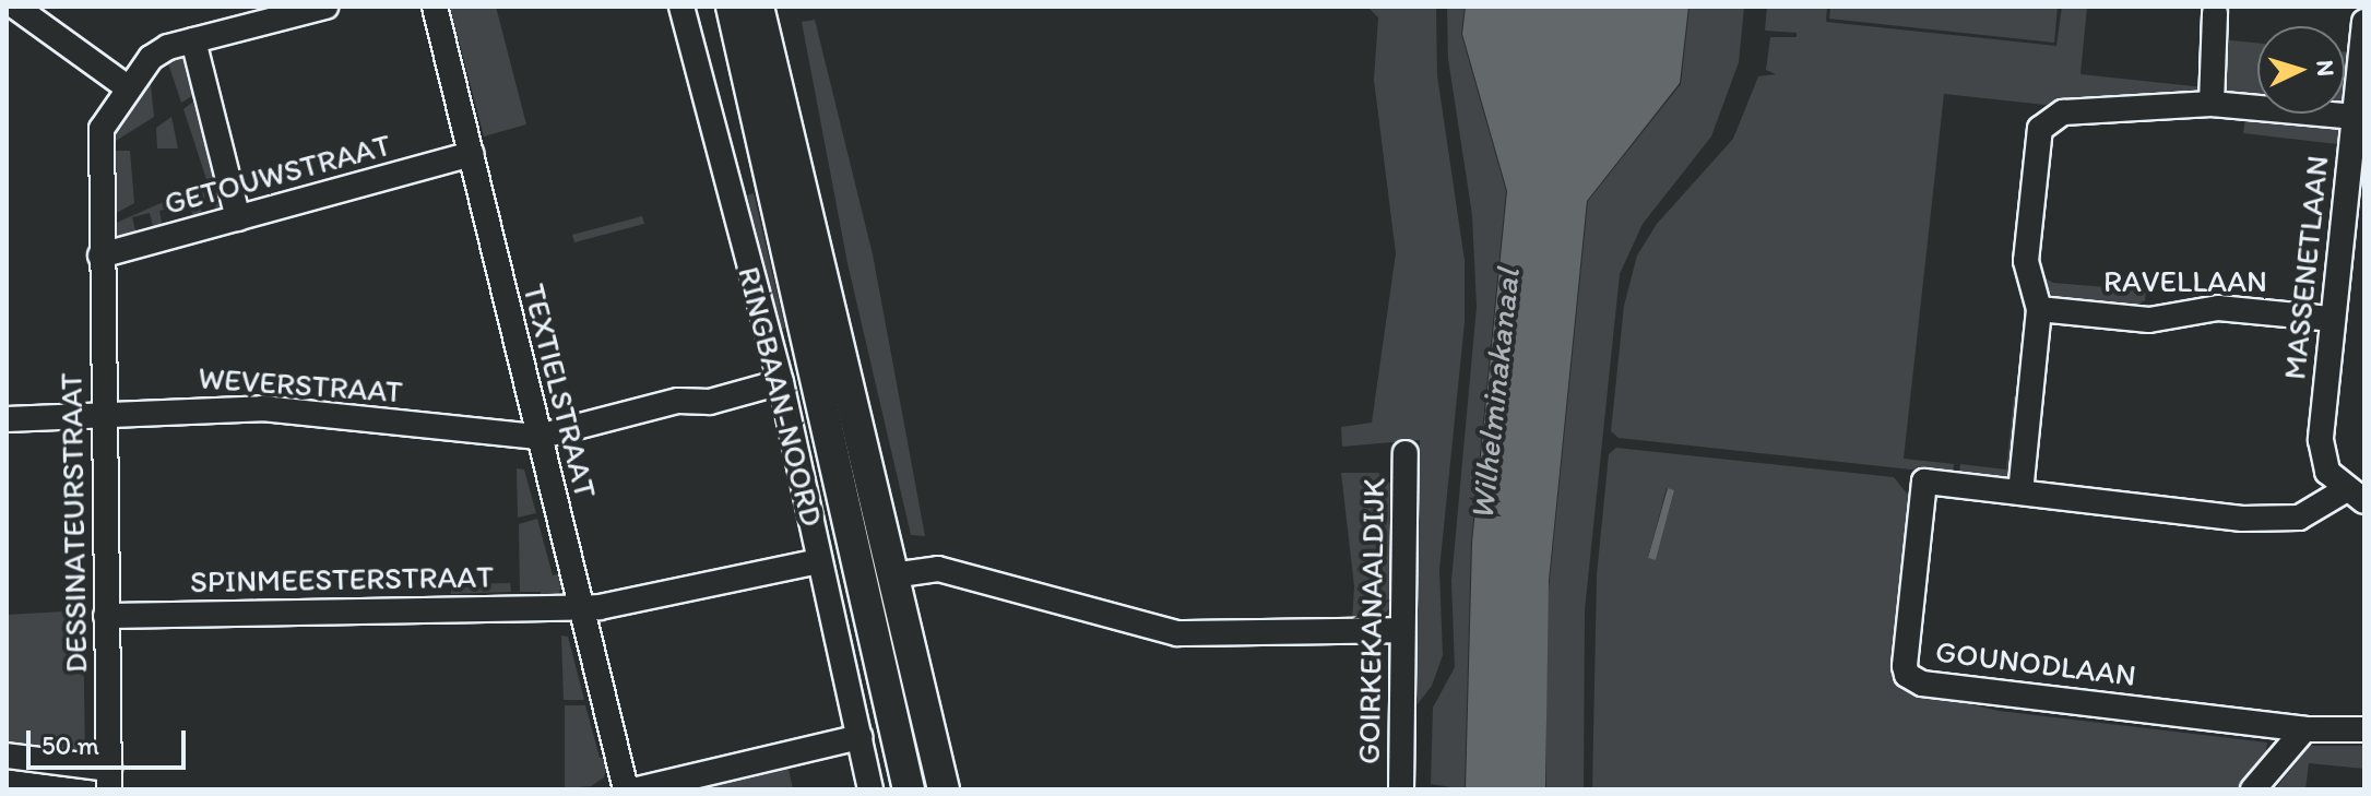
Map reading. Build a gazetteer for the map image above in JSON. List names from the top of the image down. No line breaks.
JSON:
{"streets":{"main road":["RINGBAAN-NOORD"],"street":["GETOUWSTRAAT","MASSENETLAAN","RAVELLAAN","WEVERSTRAAT","TEXTIELSTRAAT","DESSINATEURSTRAAT","SPINMEESTERSTRAAT","GOIRKEKANAALDIJK","GOUNODLAAN"]},"crossings":[["GETOUWSTRAAT","TEXTIELSTRAAT"],["GETOUWSTRAAT","DESSINATEURSTRAAT"],["MASSENETLAAN","RAVELLAAN"],["MASSENETLAAN","GOUNODLAAN"],["WEVERSTRAAT","TEXTIELSTRAAT"],["WEVERSTRAAT","DESSINATEURSTRAAT"],["TEXTIELSTRAAT","SPINMEESTERSTRAAT"],["RINGBAAN-NOORD","SPINMEESTERSTRAAT"],["DESSINATEURSTRAAT","SPINMEESTERSTRAAT"]],"water":["Wilhelminakanaal"],"scale_bar":"50 m","north":"right"}
